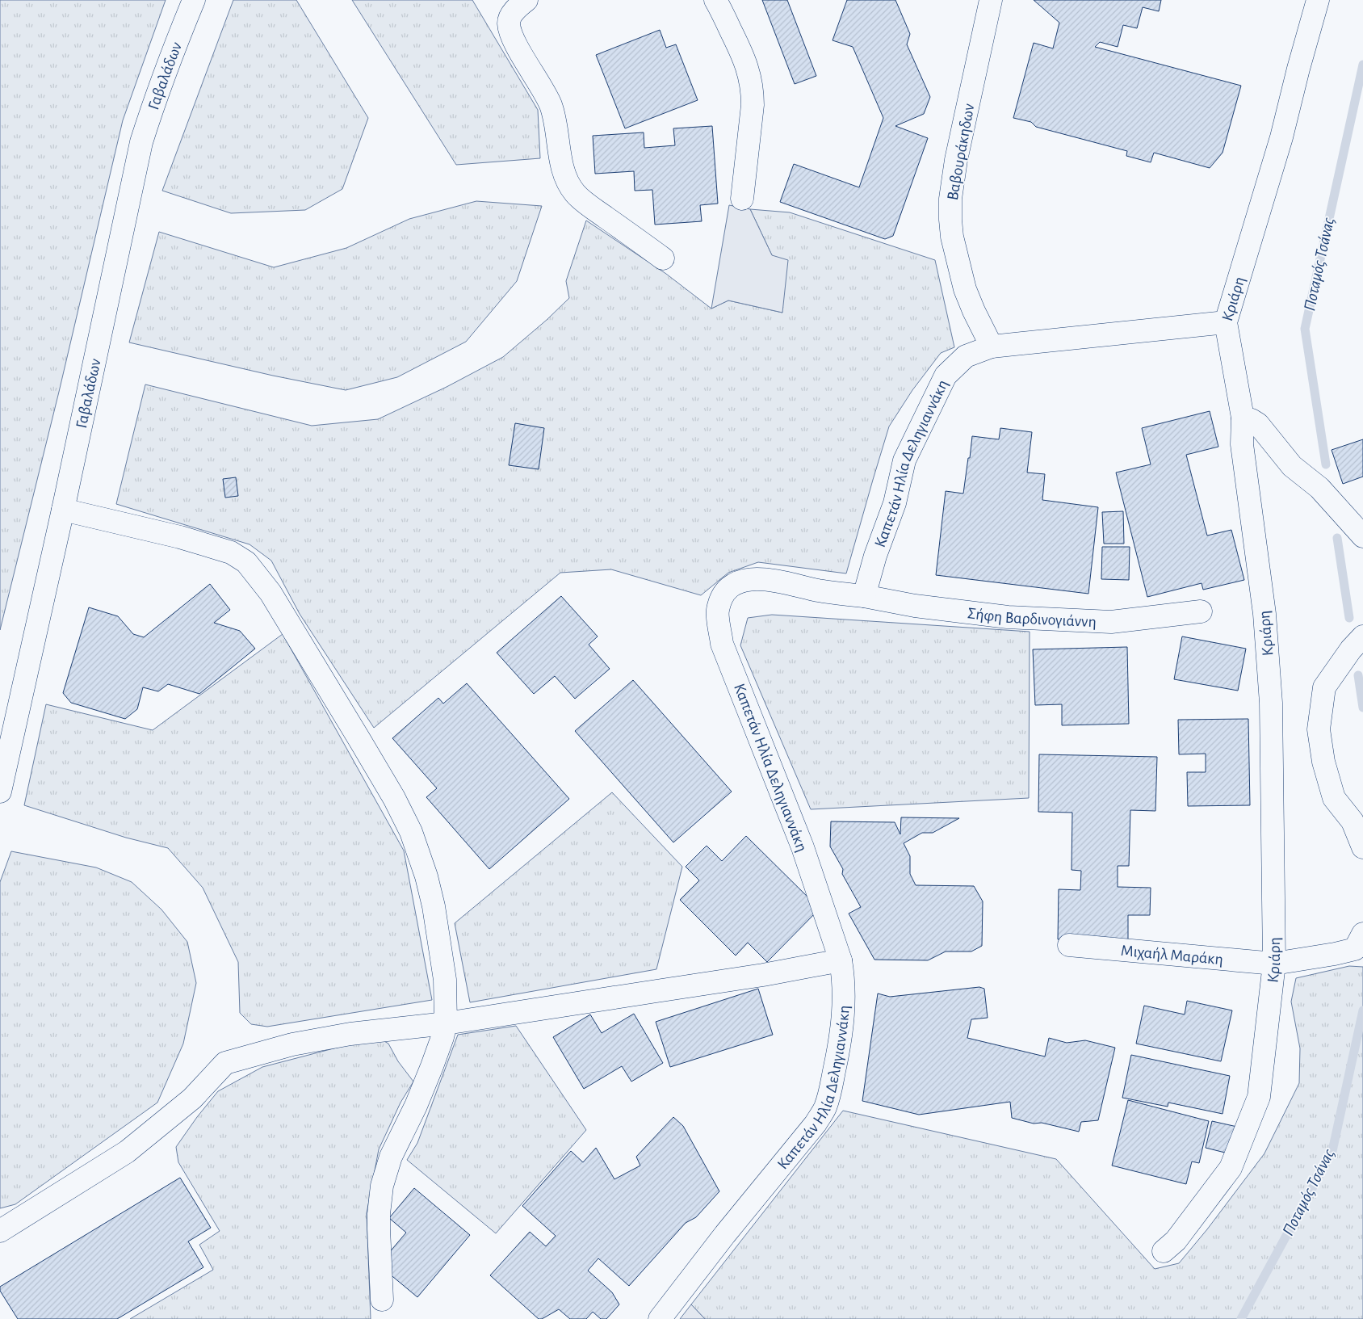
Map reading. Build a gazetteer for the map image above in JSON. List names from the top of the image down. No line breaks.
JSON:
{"streets":{"street":["Γαβαλάδων","Βαβουράκηδων","Κριάρη","Καπετάν Ηλία Δεληγιαννάκη","Σήφη Βαρδινογιάννη","Μιχαήλ Μαράκη"]},"crossings":[["Βαβουράκηδων","Καπετάν Ηλία Δεληγιαννάκη"],["Κριάρη","Καπετάν Ηλία Δεληγιαννάκη"],["Κριάρη","Μιχαήλ Μαράκη"],["Καπετάν Ηλία Δεληγιαννάκη","Σήφη Βαρδινογιάννη"]],"water":["Ποταμός Τσάνας"]}
